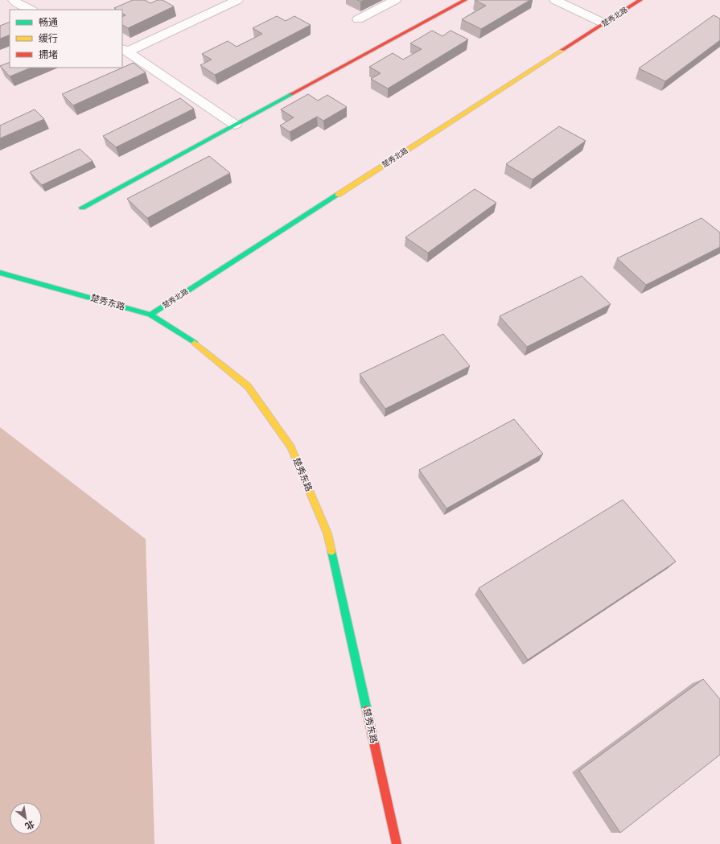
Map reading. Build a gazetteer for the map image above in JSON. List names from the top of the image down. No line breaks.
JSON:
{"streets":{"street":["楚秀北路","楚秀东路"]},"crossings":[["楚秀北路","楚秀东路"]],"legend":["畅通","缓行","拥堵"],"north":"bottom right"}
